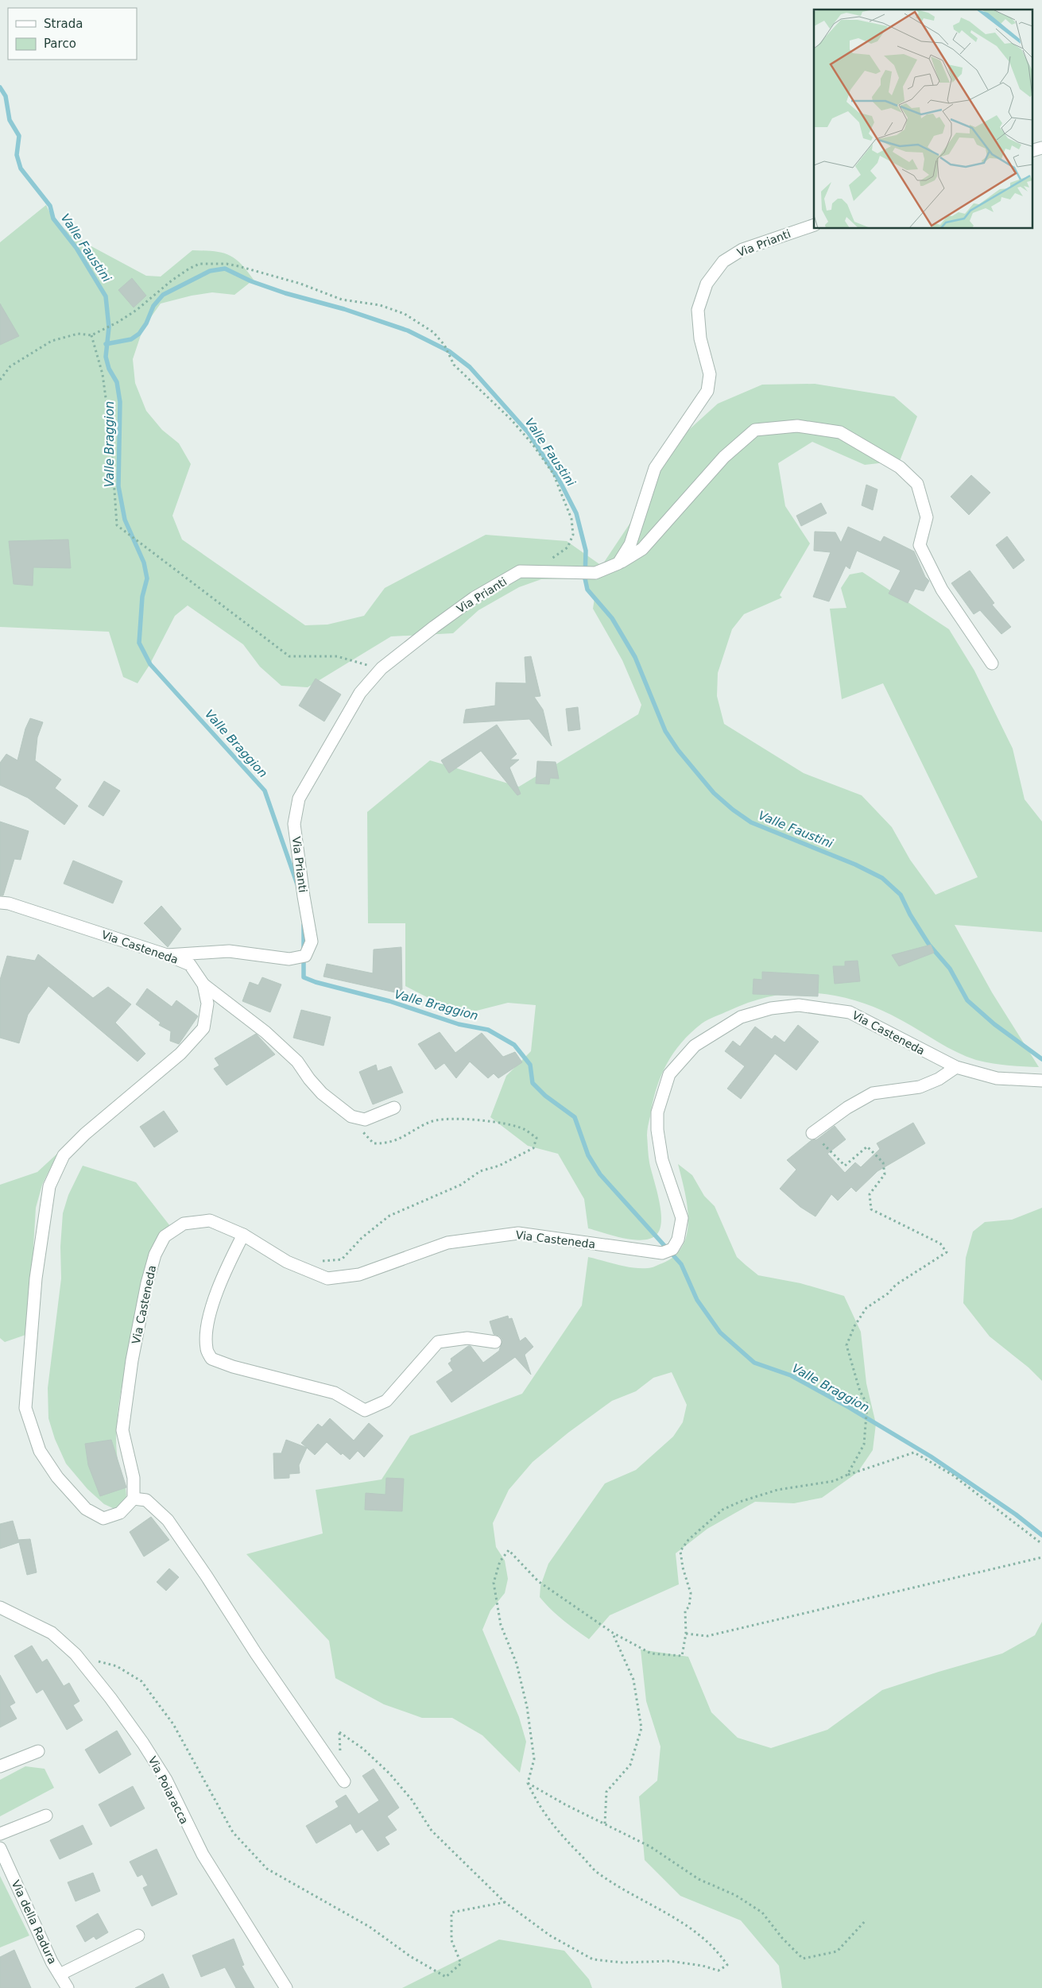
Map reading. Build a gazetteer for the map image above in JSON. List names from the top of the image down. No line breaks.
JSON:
{"streets":{"street":["Via Prianti","Via Casteneda","Via Poiaracca","Via della Radura"]},"crossings":[["Via Prianti","Via Casteneda"]],"water":["Valle Faustini","Valle Braggion"],"legend":["Strada","Parco"]}
